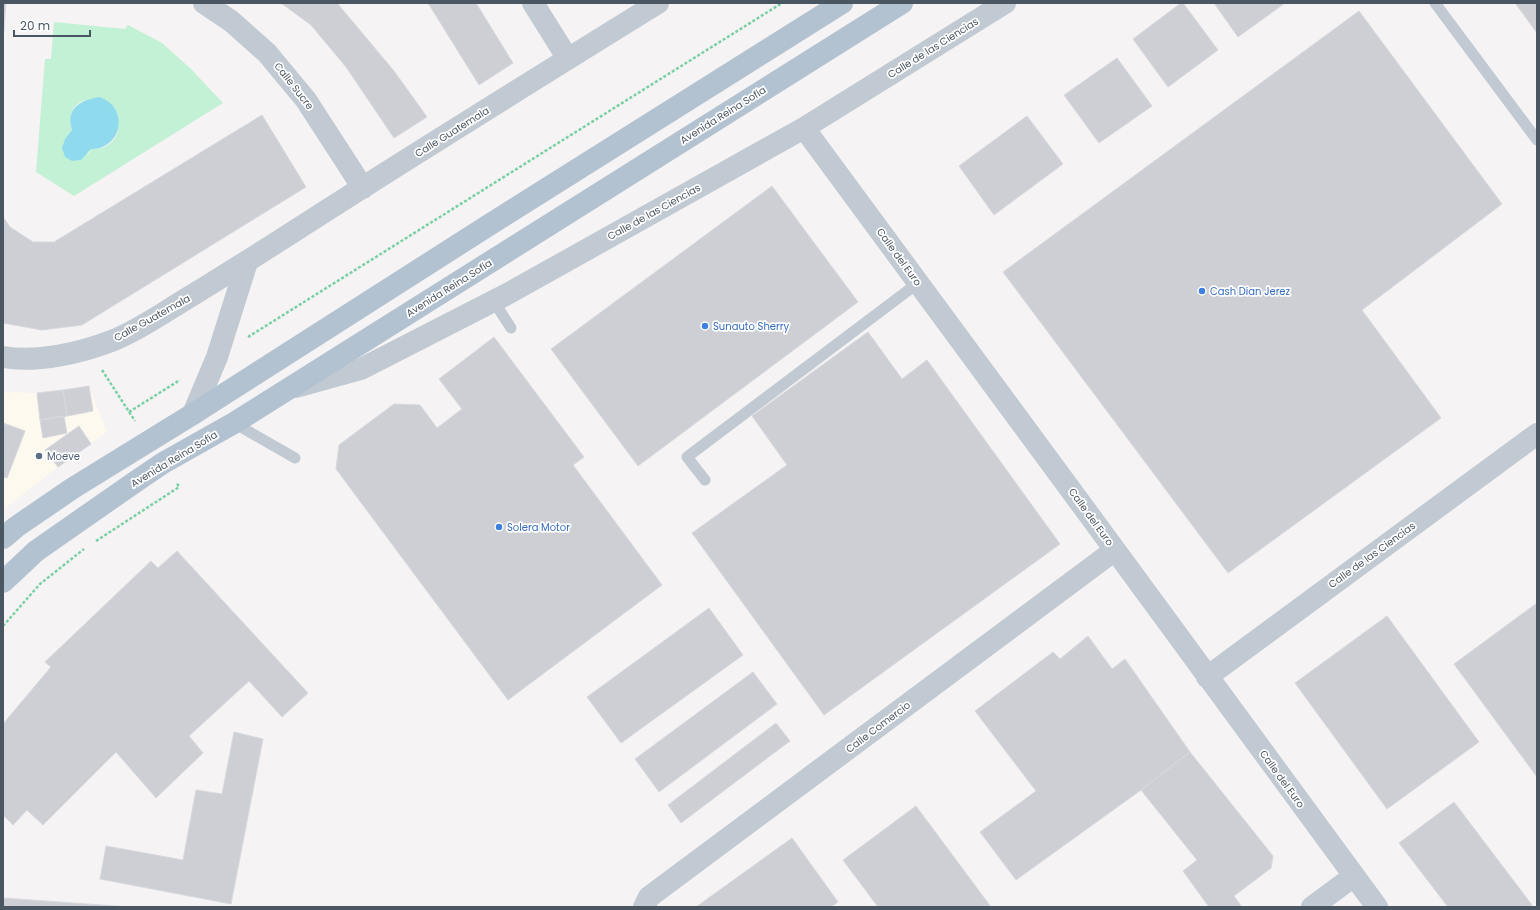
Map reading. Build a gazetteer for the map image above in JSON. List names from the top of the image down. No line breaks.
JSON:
{"streets":{"main road":["Avenida Reina Sofía"],"street":["Calle de las Ciencias","Calle Sucre","Calle Guatemala","Calle del Euro","Calle Comercio"]},"crossings":[["Calle de las Ciencias","Avenida Reina Sofía"],["Calle de las Ciencias","Calle del Euro"],["Calle Sucre","Calle Guatemala"],["Calle del Euro","Calle Comercio"]],"places":["Cash Dian Jerez","Sunauto Sherry","Moeve","Solera Motor"],"scale_bar":"20 m"}
